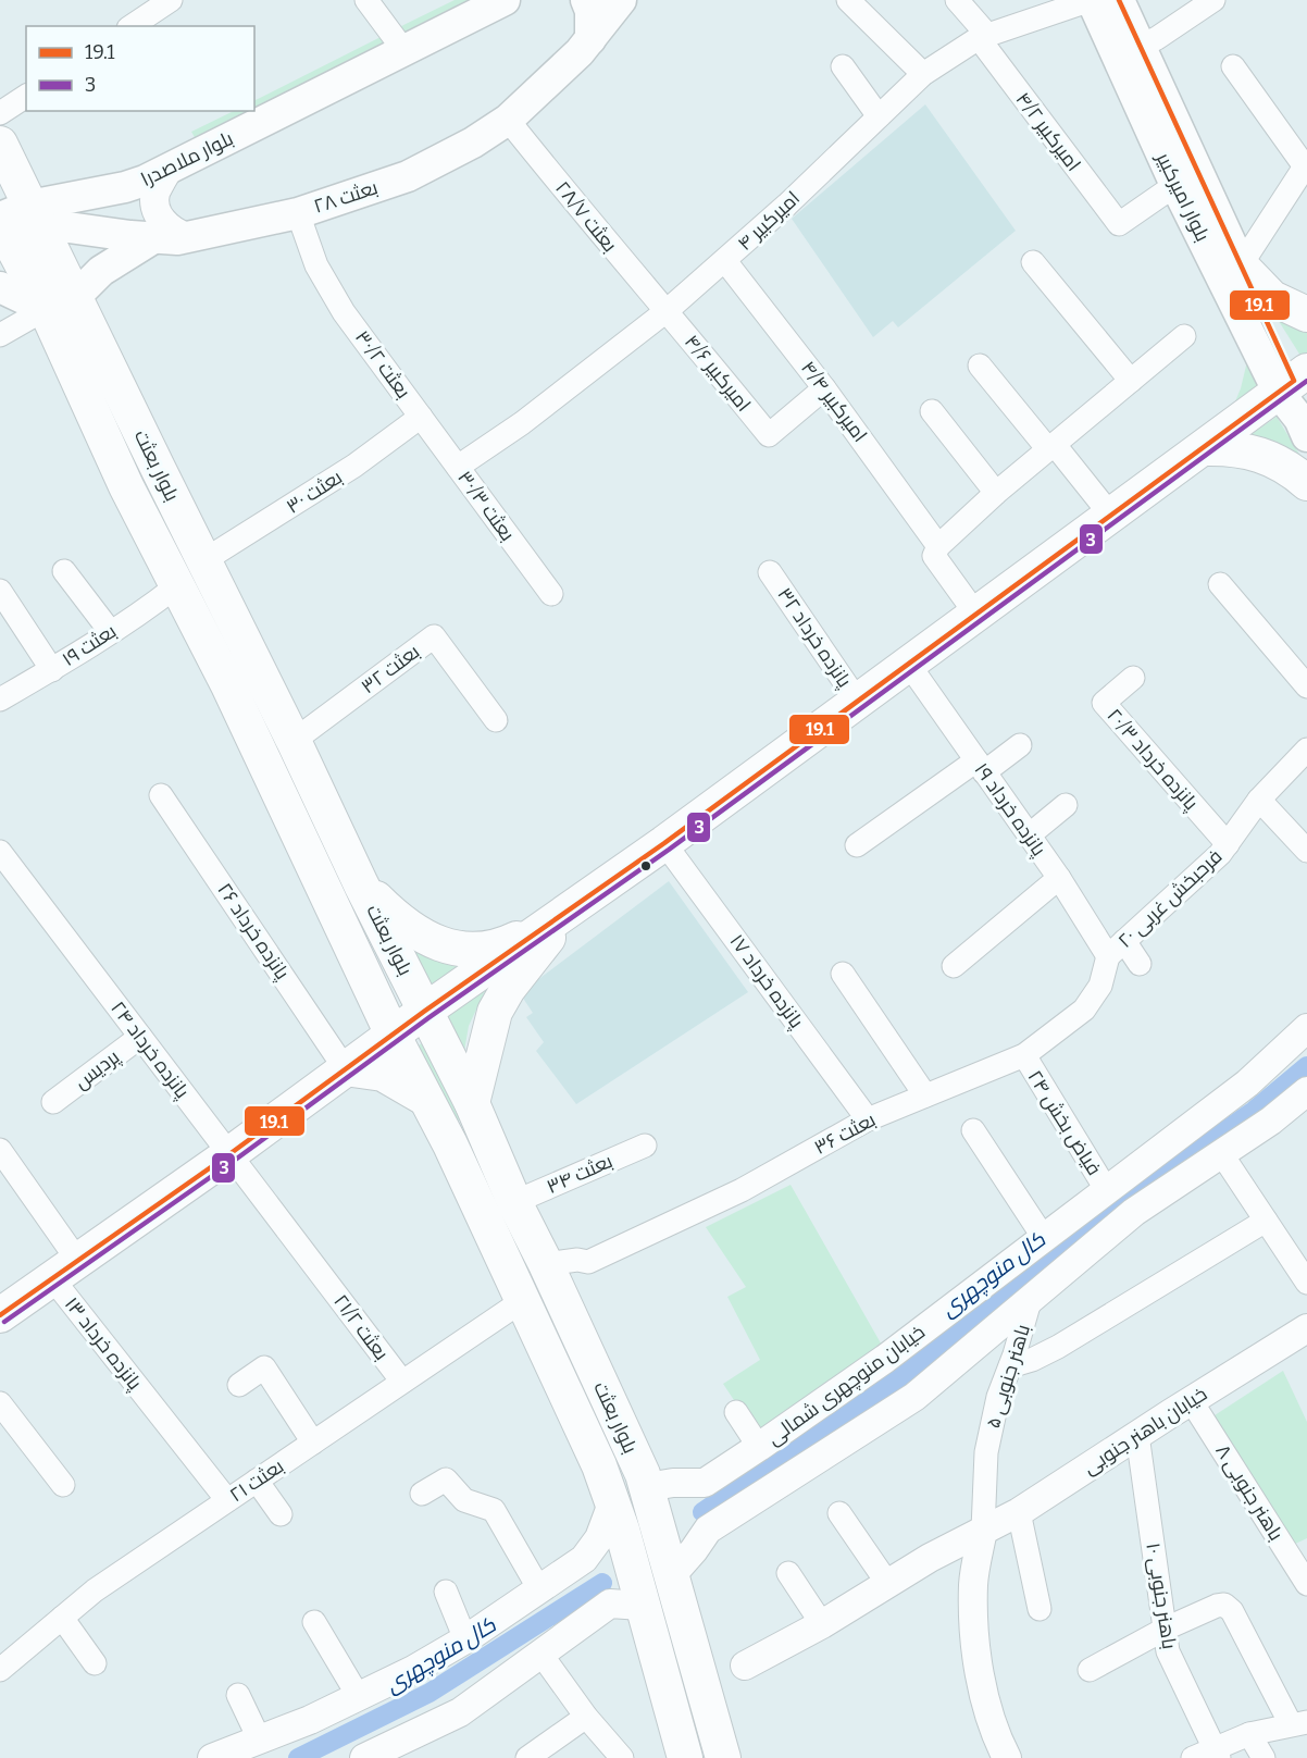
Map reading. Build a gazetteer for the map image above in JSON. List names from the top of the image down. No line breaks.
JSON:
{"streets":{"main road":["بلوار ملاصدرا","بعثت ۲۸","بلوار امیرکبیر","بلوار بعثت"],"street":["امیرکبیر ۴/۲","بعثت ۲۸/۷","امیرکبیر ۴","بعثت ۳۰/۲","امیرکبیر ۴/۶","امیرکبیر ۴/۴","بعثت ۳۰","بعثت ۳۰/۳","پانزده خرداد ۳۲","بعثت ۱۹","بعثت ۳۲","پانزده خرداد ۲۰/۳","پانزده خرداد ۱۹","فرحبخش غربی ۲۰","پانزده خرداد ۲۶","پانزده خرداد ۱۷","پانزده خرداد ۲۴","پردیس","فیاض بخش ۲۴","بعثت ۳۶","بعثت ۳۴","بعثت ۲۱/۲","پانزده خرداد ۱۳","باهنر جنوبی ۵","خیابان منوچهری شمالی","خیابان باهنر جنوبی","بعثت ۲۱","باهنر جنوبی ۸","باهنر جنوبی ۱۰"]},"crossings":[["امیرکبیر ۴/۲","بلوار امیرکبیر"],["امیرکبیر ۴/۲","امیرکبیر ۴"],["بلوار ملاصدرا","بعثت ۲۸"],["بلوار ملاصدرا","بلوار بعثت"],["بعثت ۲۸","بعثت ۲۸/۷"],["بعثت ۲۸","بعثت ۳۰/۲"],["بعثت ۲۸","بلوار بعثت"],["بلوار امیرکبیر","امیرکبیر ۴"],["بعثت ۲۸/۷","امیرکبیر ۴"],["بعثت ۲۸/۷","امیرکبیر ۴/۶"],["امیرکبیر ۴","امیرکبیر ۴/۶"],["امیرکبیر ۴","امیرکبیر ۴/۴"],["امیرکبیر ۴","بعثت ۳۰/۳"],["بعثت ۳۰/۲","بعثت ۳۰"],["بعثت ۳۰/۲","بعثت ۳۰/۳"],["امیرکبیر ۴/۶","امیرکبیر ۴/۴"],["بلوار بعثت","بعثت ۳۰"],["بلوار بعثت","بعثت ۱۹"],["بلوار بعثت","بعثت ۳۲"],["بلوار بعثت","بعثت ۳۶"],["بلوار بعثت","بعثت ۳۴"],["بلوار بعثت","خیابان منوچهری شمالی"],["بلوار بعثت","بعثت ۲۱"],["بعثت ۳۰","بعثت ۳۰/۳"],["پانزده خرداد ۲۰/۳","فرحبخش غربی ۲۰"],["پانزده خرداد ۱۹","فرحبخش غربی ۲۰"],["پانزده خرداد ۱۹","بعثت ۳۶"],["فرحبخش غربی ۲۰","بعثت ۳۶"],["پانزده خرداد ۱۷","بعثت ۳۶"],["پانزده خرداد ۲۴","پردیس"],["پانزده خرداد ۲۴","بعثت ۲۱/۲"],["فیاض بخش ۲۴","بعثت ۳۶"],["فیاض بخش ۲۴","خیابان منوچهری شمالی"],["بعثت ۲۱/۲","بعثت ۲۱"],["پانزده خرداد ۱۳","بعثت ۲۱"],["باهنر جنوبی ۵","خیابان باهنر جنوبی"],["خیابان باهنر جنوبی","باهنر جنوبی ۸"],["خیابان باهنر جنوبی","باهنر جنوبی ۱۰"]],"water":["کال منوچهری"],"lines":["transit line 19.1","transit line 3"],"legend":["19.1","3"]}
